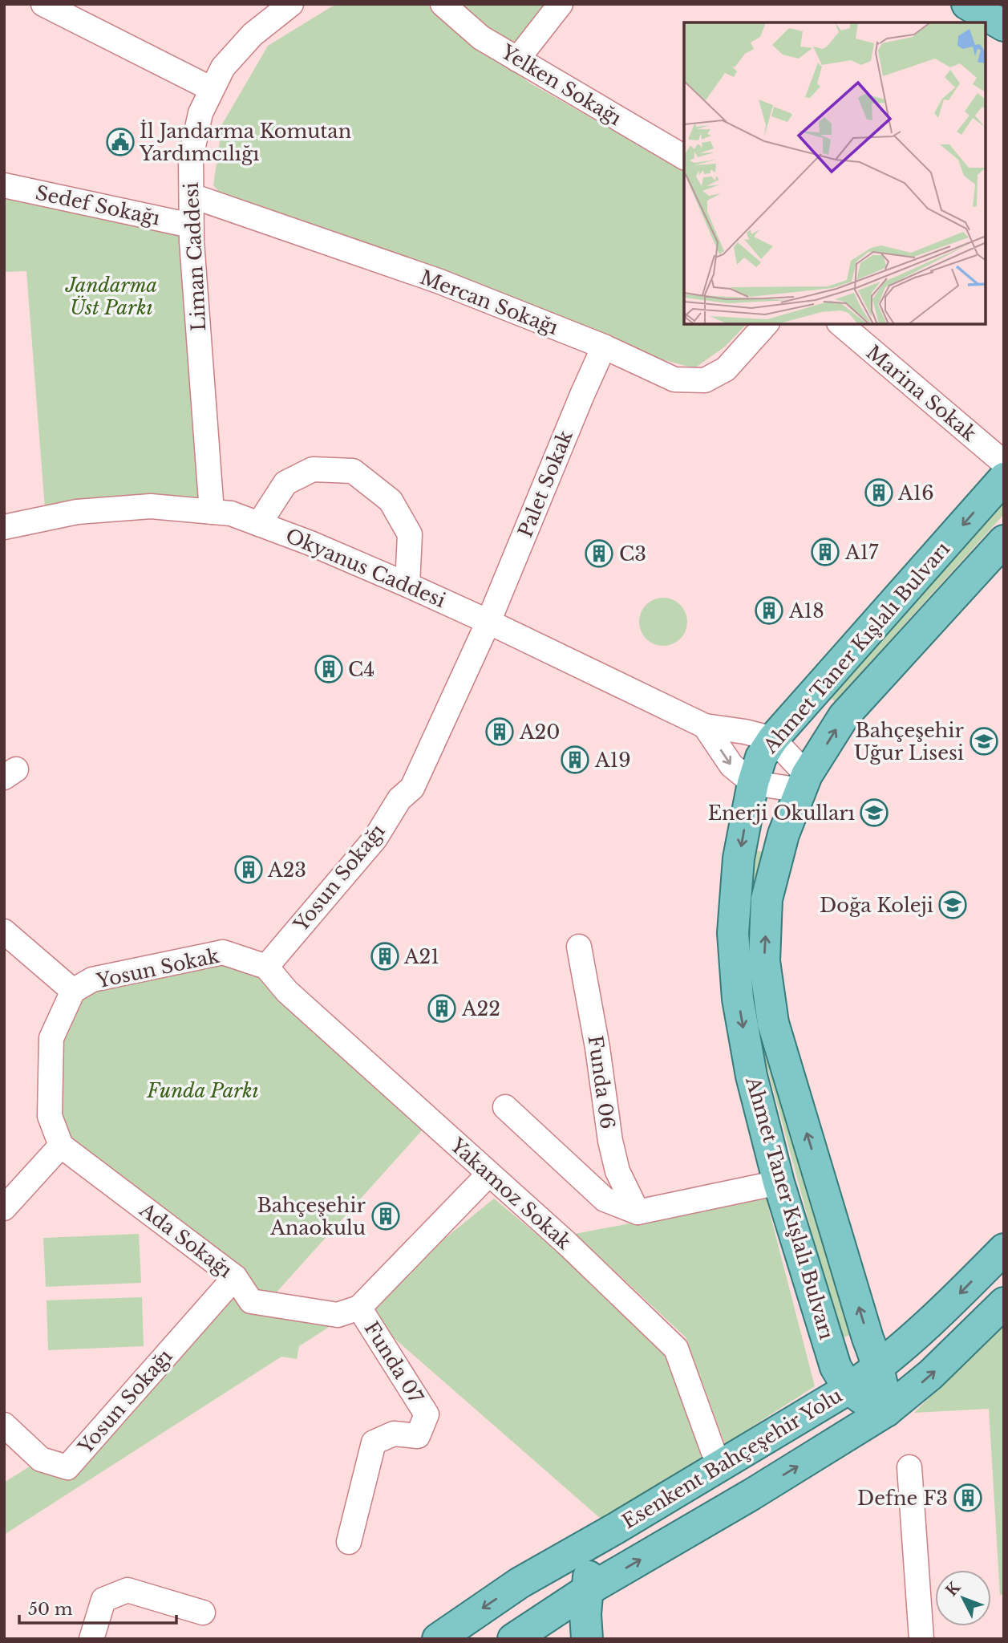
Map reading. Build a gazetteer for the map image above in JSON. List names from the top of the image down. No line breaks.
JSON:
{"streets":{"main road":["Ahmet Taner Kışlalı Bulvarı","Esenkent Bahçeşehir Yolu"],"street":["Yelken Sokağı","Sedef Sokağı","Liman Caddesi","Mercan Sokağı","Marina Sokak","Palet Sokak","Okyanus Caddesi","Yosun Sokağı","Yosun Sokak","Funda 06","Yakamoz Sokak","Ada Sokağı","Funda 07"]},"crossings":[["Sedef Sokağı","Liman Caddesi"],["Liman Caddesi","Mercan Sokağı"],["Liman Caddesi","Okyanus Caddesi"],["Mercan Sokağı","Palet Sokak"],["Palet Sokak","Okyanus Caddesi"],["Palet Sokak","Yosun Sokağı"],["Okyanus Caddesi","Yosun Sokağı"],["Ahmet Taner Kışlalı Bulvarı","Esenkent Bahçeşehir Yolu"],["Yosun Sokağı","Yosun Sokak"],["Yosun Sokağı","Yakamoz Sokak"],["Yosun Sokağı","Ada Sokağı"],["Yosun Sokak","Yakamoz Sokak"],["Ada Sokağı","Funda 07"]],"parks":["Jandarma Üst Parkı","Funda Parkı"],"places":{"public building":["İl Jandarma Komutan Yardımcılığı"],"building":["A16","A17","C3","A18","C4","A20","A19","A23","A21","A22","Bahçeşehir Anaokulu","Defne F3"],"school or university":["Bahçeşehir Uğur Lisesi","Enerji Okulları","Doğa Koleji"]},"scale_bar":"50 m","north":"top left"}
